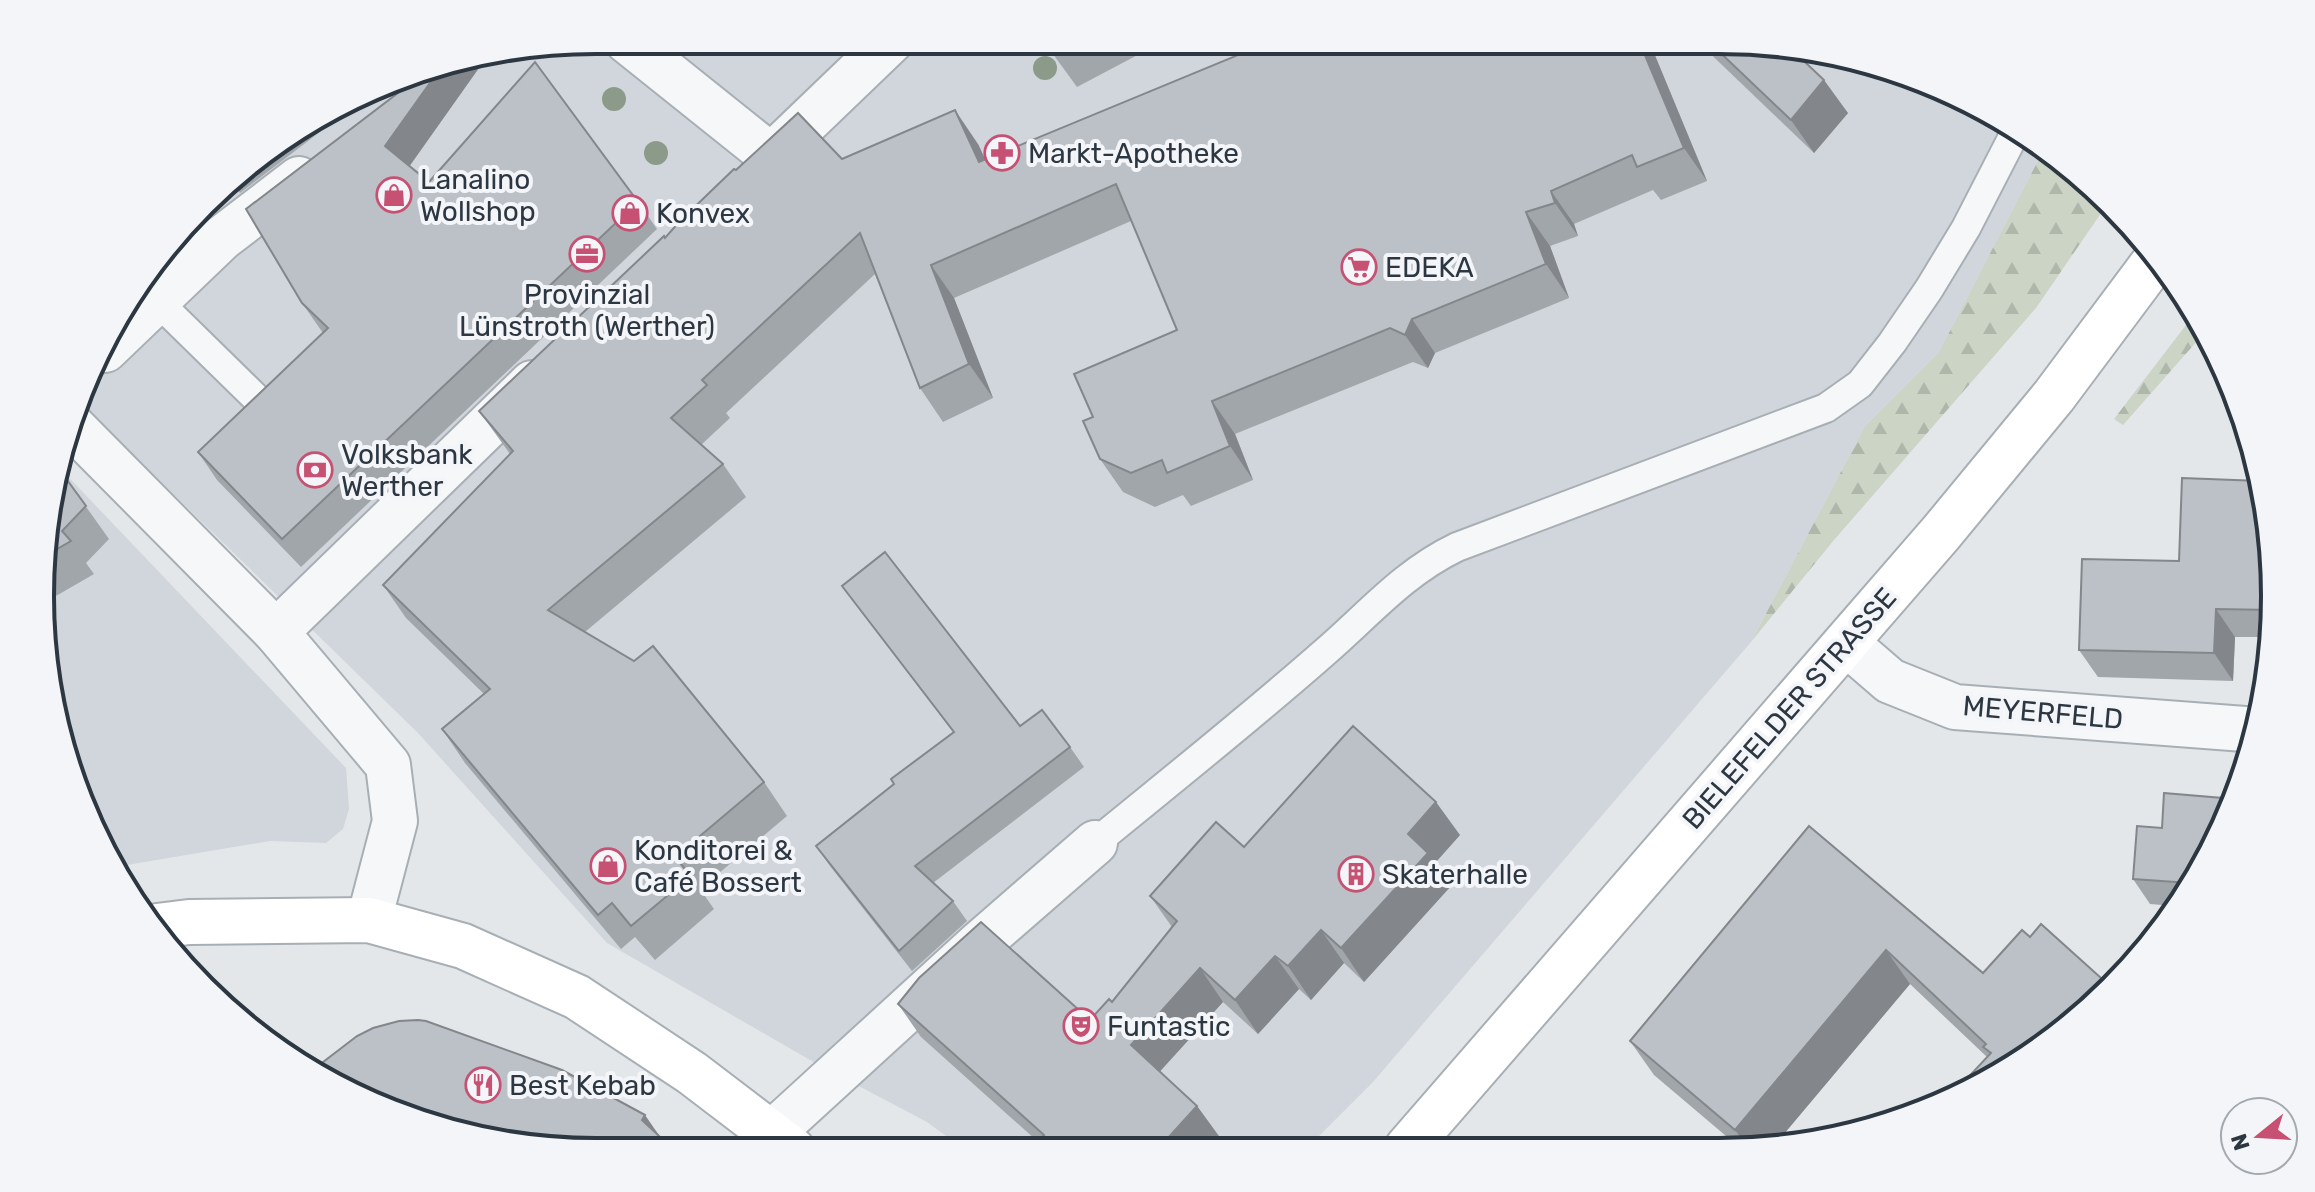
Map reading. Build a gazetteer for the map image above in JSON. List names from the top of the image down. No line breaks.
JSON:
{"streets":{"main road":["BIELEFELDER STRASSE"],"street":["MEYERFELD"]},"crossings":[["BIELEFELDER STRASSE","MEYERFELD"]],"places":{"pharmacy":["Markt-Apotheke"],"shop":["Lanalino Wollshop","Konvex","Konditorei & Café Bossert"],"office":["Provinzial Lünstroth (Werther)"],"supermarket":["EDEKA"],"bank":["Volksbank Werther"],"building":["Skaterhalle"],"theatre":["Funtastic"],"restaurant":["Best Kebab"]},"north":"left"}
